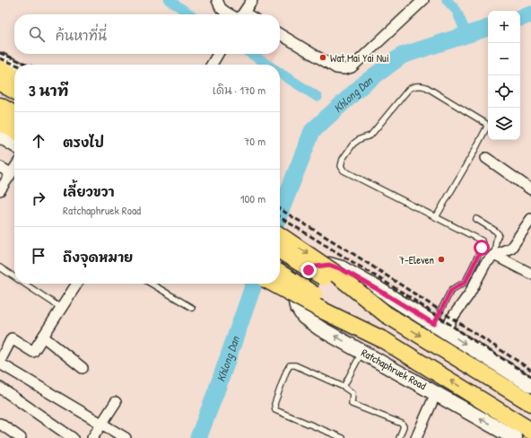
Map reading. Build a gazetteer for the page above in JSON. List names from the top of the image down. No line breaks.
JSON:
{"streets":{"main road":["Ratchaphruek Road"]},"water":["Khlong Dan"],"places":["Wat Mai Yai Nui","7-Eleven"],"page":{"map_buttons":["+","−"],"search":"ค้นหาที่นี่","heading":["3 นาที","เดิน · 170 m"],"list":[["ตรงไป","70 m"],["เลี้ยวขวา","Ratchaphruek Road","100 m"],"ถึงจุดหมาย"]}}
